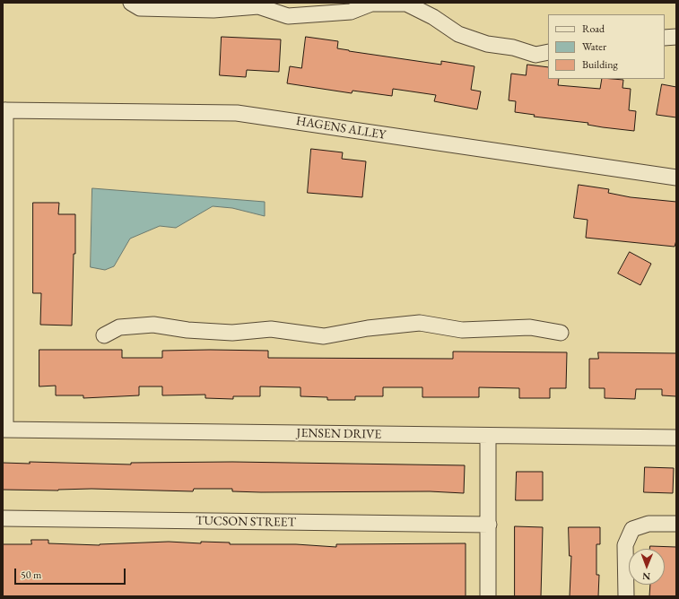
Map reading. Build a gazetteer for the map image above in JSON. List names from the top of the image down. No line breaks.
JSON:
{"streets":{"street":["HAGENS ALLEY","JENSEN DRIVE","TUCSON STREET"]},"legend":["Road","Water","Building"],"scale_bar":"50 m","north":"bottom"}
